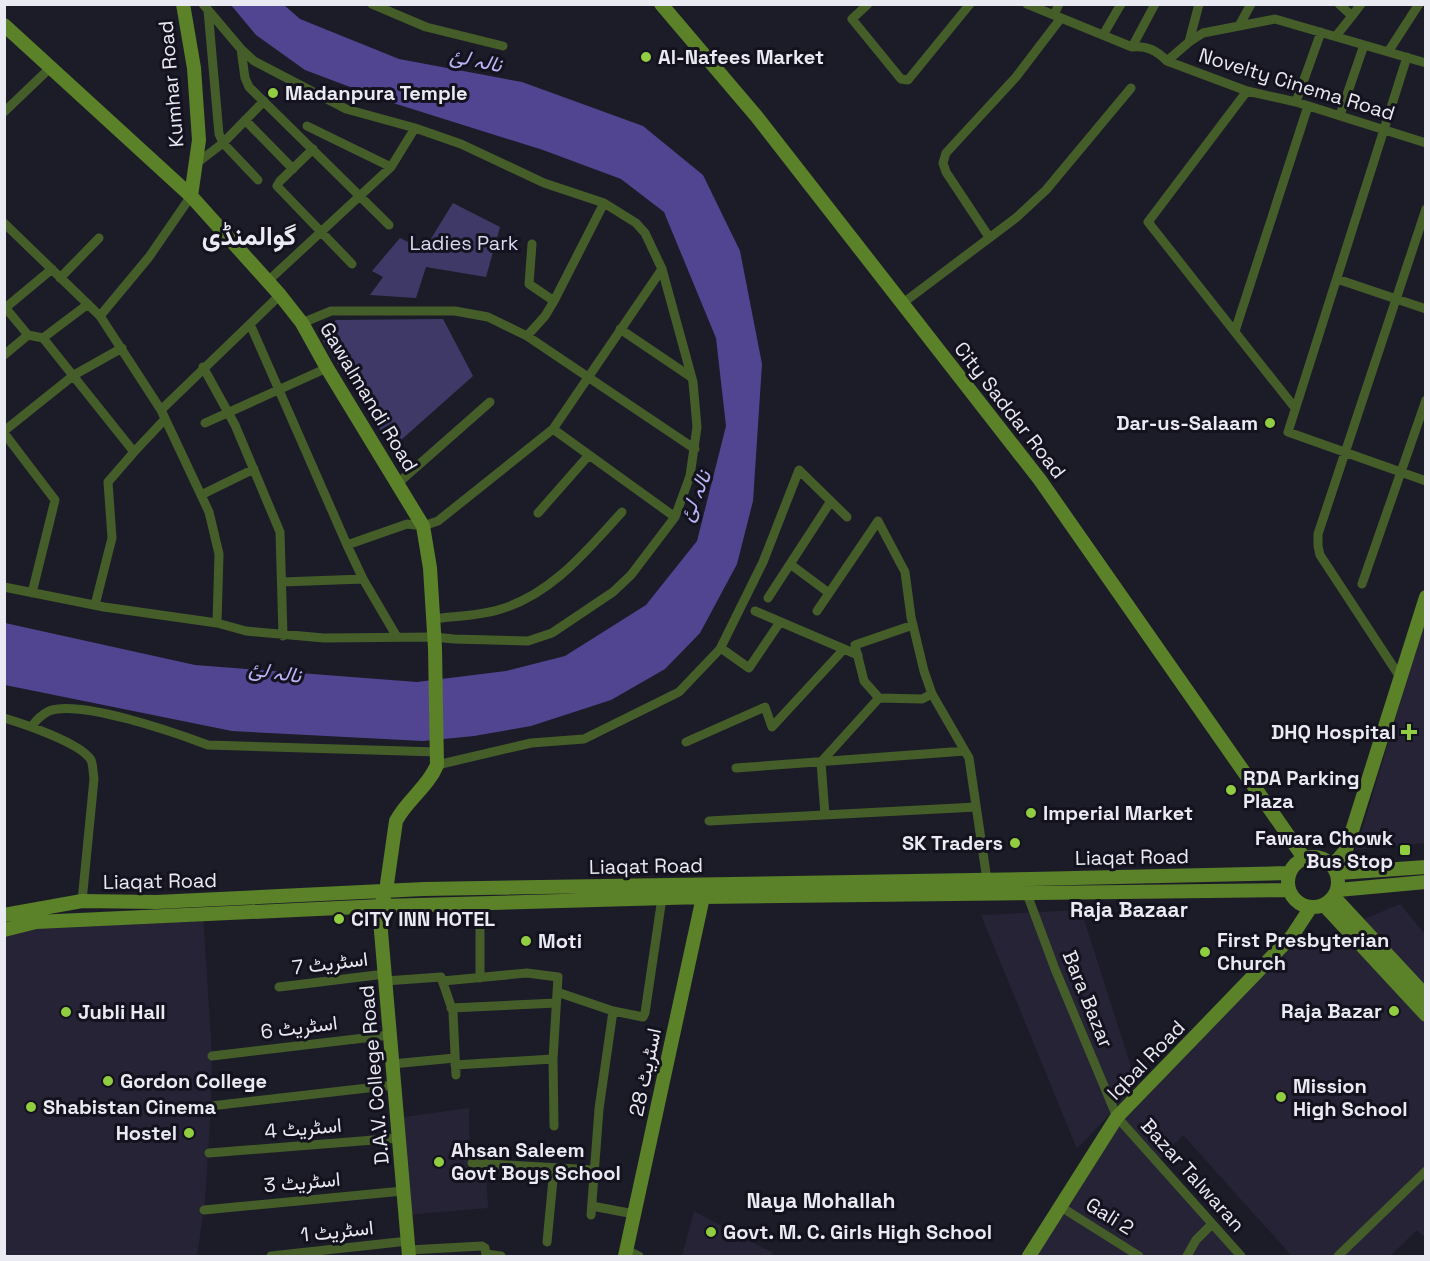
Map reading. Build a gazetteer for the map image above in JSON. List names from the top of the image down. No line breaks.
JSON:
{"streets":{"street":["Kumhar Road","Novelty Cinema Road","Gawalmandi Road","City Saddar Road","Liaqat Road","اسٹریٹ 7","Bara Bazar","اسٹریٹ 6","Iqbal Road","اسٹریٹ 28","D.A.V. College Road","اسٹریٹ 4","Bazar Talwaran","اسٹریٹ 3","Gali 2","اسٹریٹ 1"]},"crossings":[["Kumhar Road","Gawalmandi Road"],["City Saddar Road","Liaqat Road"],["City Saddar Road","Iqbal Road"],["Liaqat Road","Bara Bazar"],["Liaqat Road","Iqbal Road"],["Liaqat Road","اسٹریٹ 28"],["Liaqat Road","D.A.V. College Road"],["اسٹریٹ 7","D.A.V. College Road"],["Bara Bazar","Iqbal Road"],["Bara Bazar","Bazar Talwaran"],["اسٹریٹ 6","D.A.V. College Road"],["Iqbal Road","Bazar Talwaran"],["Iqbal Road","Gali 2"],["D.A.V. College Road","اسٹریٹ 4"],["D.A.V. College Road","اسٹریٹ 3"],["D.A.V. College Road","اسٹریٹ 1"]],"districts":["گوالمنڈی","Raja Bazaar","Naya Mohallah"],"water":["نالہ لئ"],"parks":["Ladies Park"],"places":{"other":["Al-Nafees Market","Madanpura Temple","Dar-us-Salaam","RDA Parking Plaza","Imperial Market","SK Traders","CITY INN HOTEL","Moti","First Presbyterian Church","Raja Bazar","Jubli Hall","Gordon College","Mission High School","Shabistan Cinema","Hostel","Ahsan Saleem Govt Boys School","Govt. M. C. Girls High School"],"health":["DHQ Hospital"],"transit":["Fawara Chowk Bus Stop"]}}
